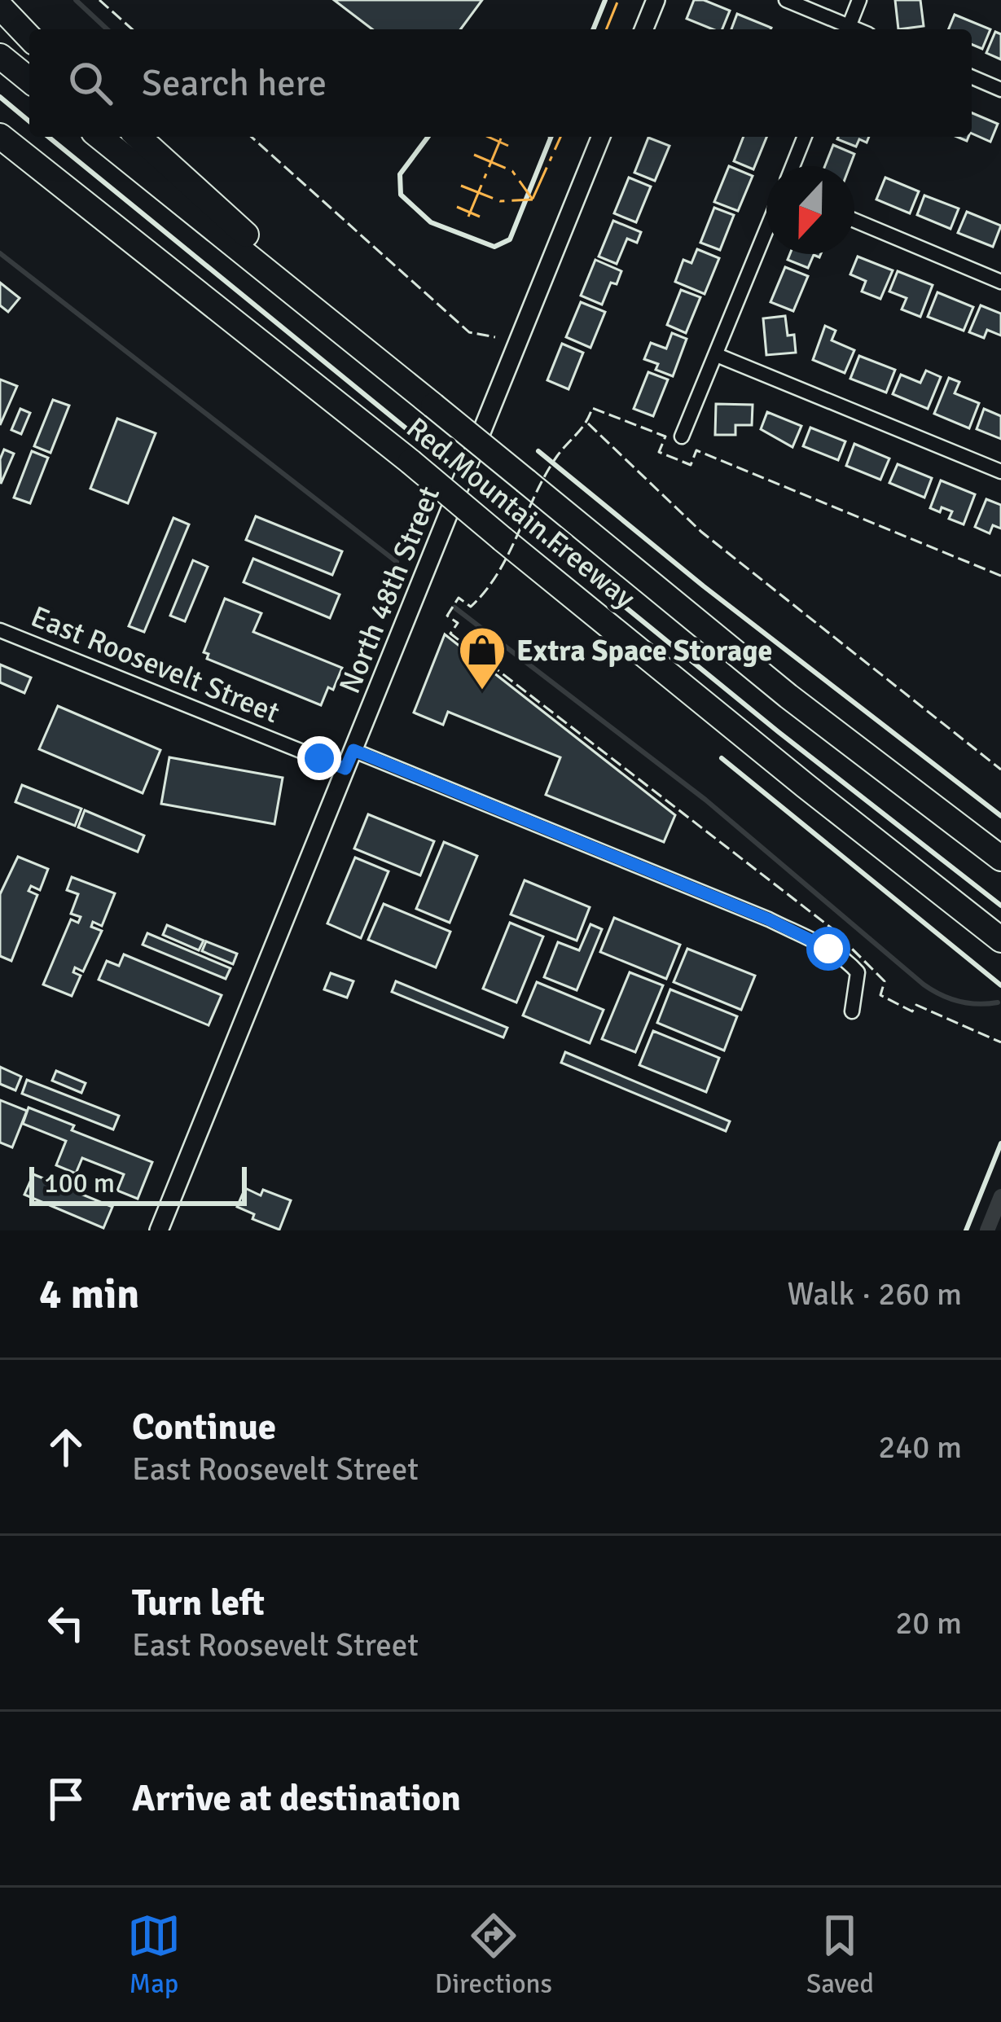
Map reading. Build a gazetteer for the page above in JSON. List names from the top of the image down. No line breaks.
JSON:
{"streets":{"highway":["Red Mountain Freeway"],"street":["North 48th Street","East Roosevelt Street"]},"crossings":[["North 48th Street","East Roosevelt Street"]],"places":{"shop":["Extra Space Storage"]},"scale_bar":"100 m","north":"bottom","page":{"search":"Search here","scale":"100 m","heading":["4 min","Walk · 260 m"],"list":[["Continue","East Roosevelt Street","240 m"],["Turn left","East Roosevelt Street","20 m"],"Arrive at destination"],"nav":["Map","Directions","Saved"]}}
